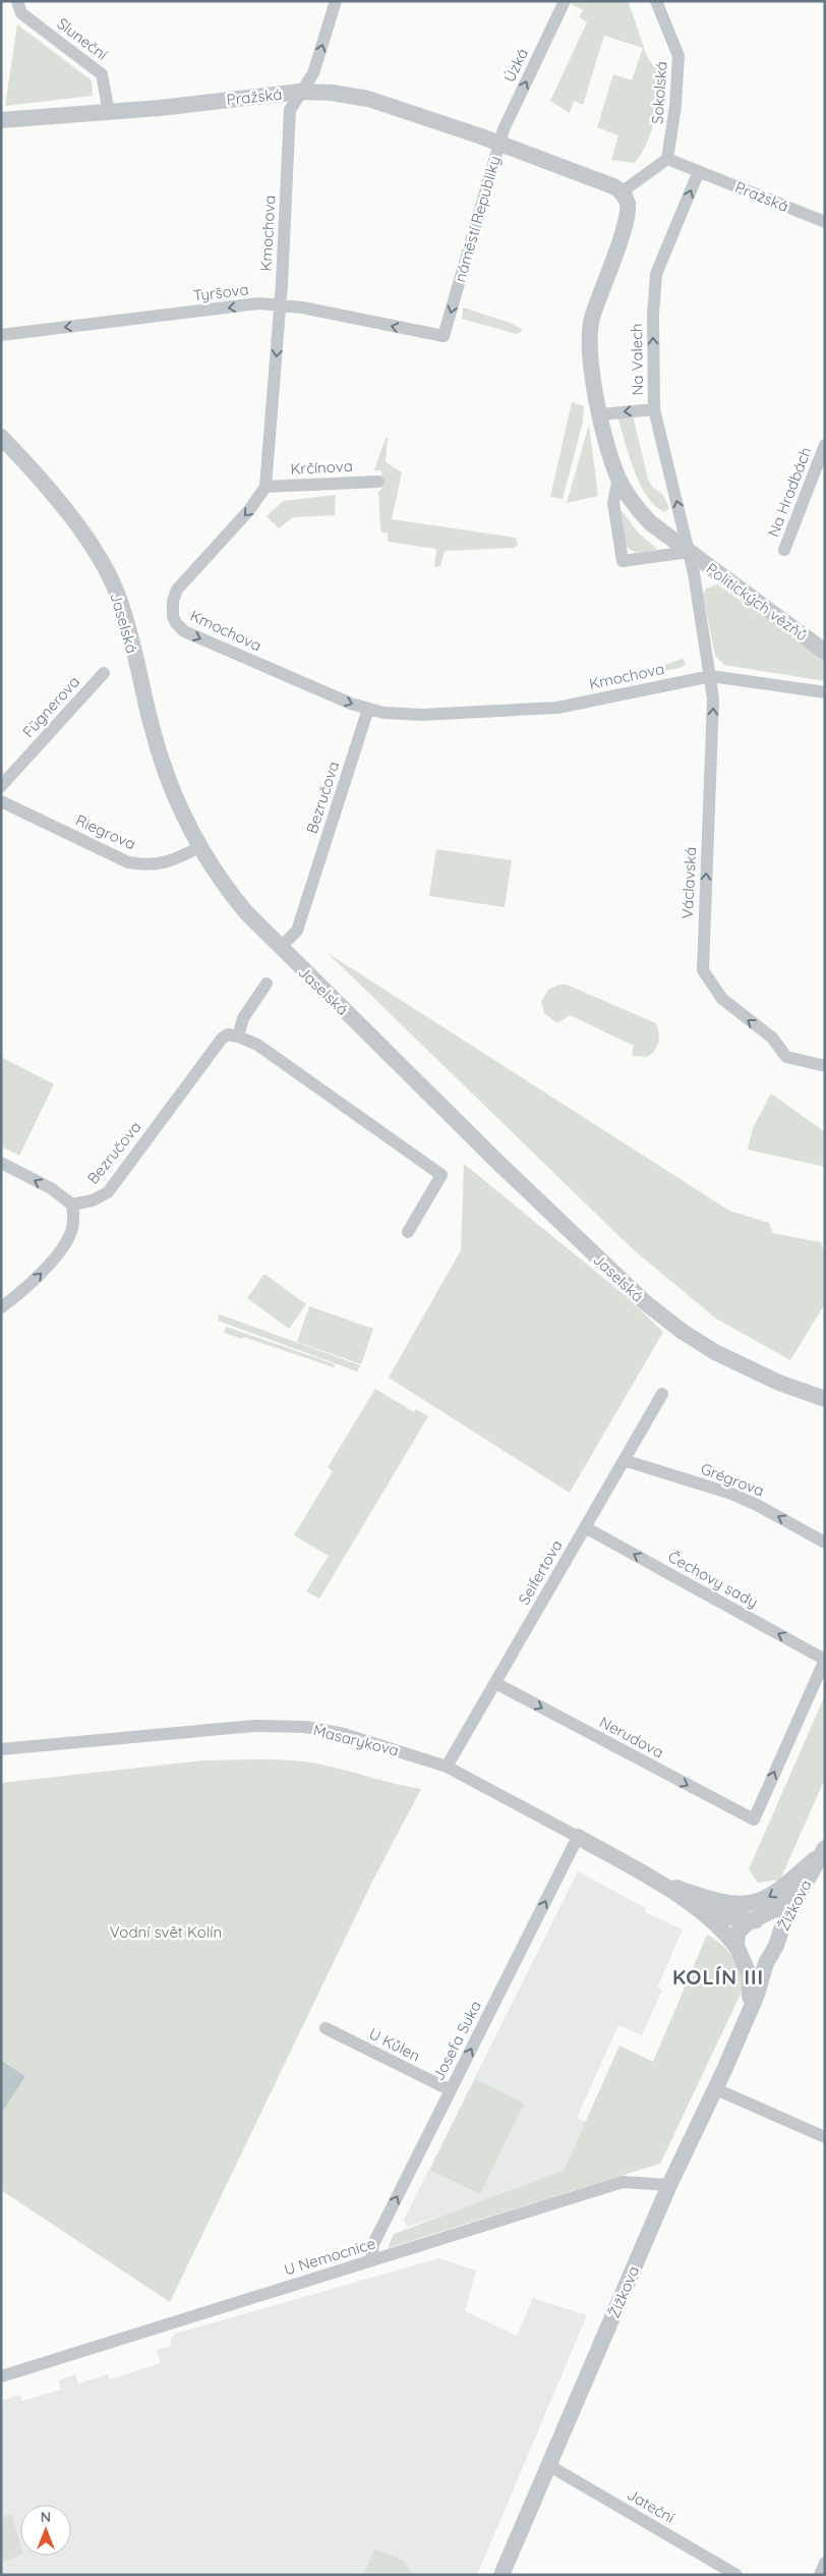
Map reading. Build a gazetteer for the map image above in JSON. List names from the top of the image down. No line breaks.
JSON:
{"streets":{"street":["Sluneční","Úzká","Sokolská","Pražská","náměstí Republiky","Kmochova","Tyršova","Na Valech","Krčínova","Na Hradbách","Politických vězňů","Jaselská","Fügnerova","Bezručova","Riegrova","Václavská","Grégrova","Seifertova","Čechovy sady","Nerudova","Masarykova","Žižkova","Josefa Suka","U Kůlen","U Nemocnice","Jateční"]},"crossings":[["Sluneční","Pražská"],["Úzká","Pražská"],["Úzká","náměstí Republiky"],["Sokolská","Pražská"],["Pražská","náměstí Republiky"],["Pražská","Kmochova"],["Pražská","Na Valech"],["náměstí Republiky","Tyršova"],["náměstí Republiky","Politických vězňů"],["Kmochova","Tyršova"],["Kmochova","Krčínova"],["Kmochova","Politických vězňů"],["Kmochova","Bezručova"],["Kmochova","Václavská"],["Na Valech","Politických vězňů"],["Politických vězňů","Václavská"],["Jaselská","Bezručova"],["Jaselská","Riegrova"],["Grégrova","Seifertova"],["Seifertova","Čechovy sady"],["Seifertova","Nerudova"],["Seifertova","Masarykova"],["Čechovy sady","Nerudova"],["Masarykova","Žižkova"],["Masarykova","Josefa Suka"],["Žižkova","U Nemocnice"],["Žižkova","Jateční"],["Josefa Suka","U Kůlen"],["Josefa Suka","U Nemocnice"]],"one_way":["Úzká","náměstí Republiky","Tyršova","Na Valech","Václavská","Grégrova","Čechovy sady","Josefa Suka"],"districts":["KOLÍN III"],"parks":["Vodní svět Kolín"],"north":"top"}
